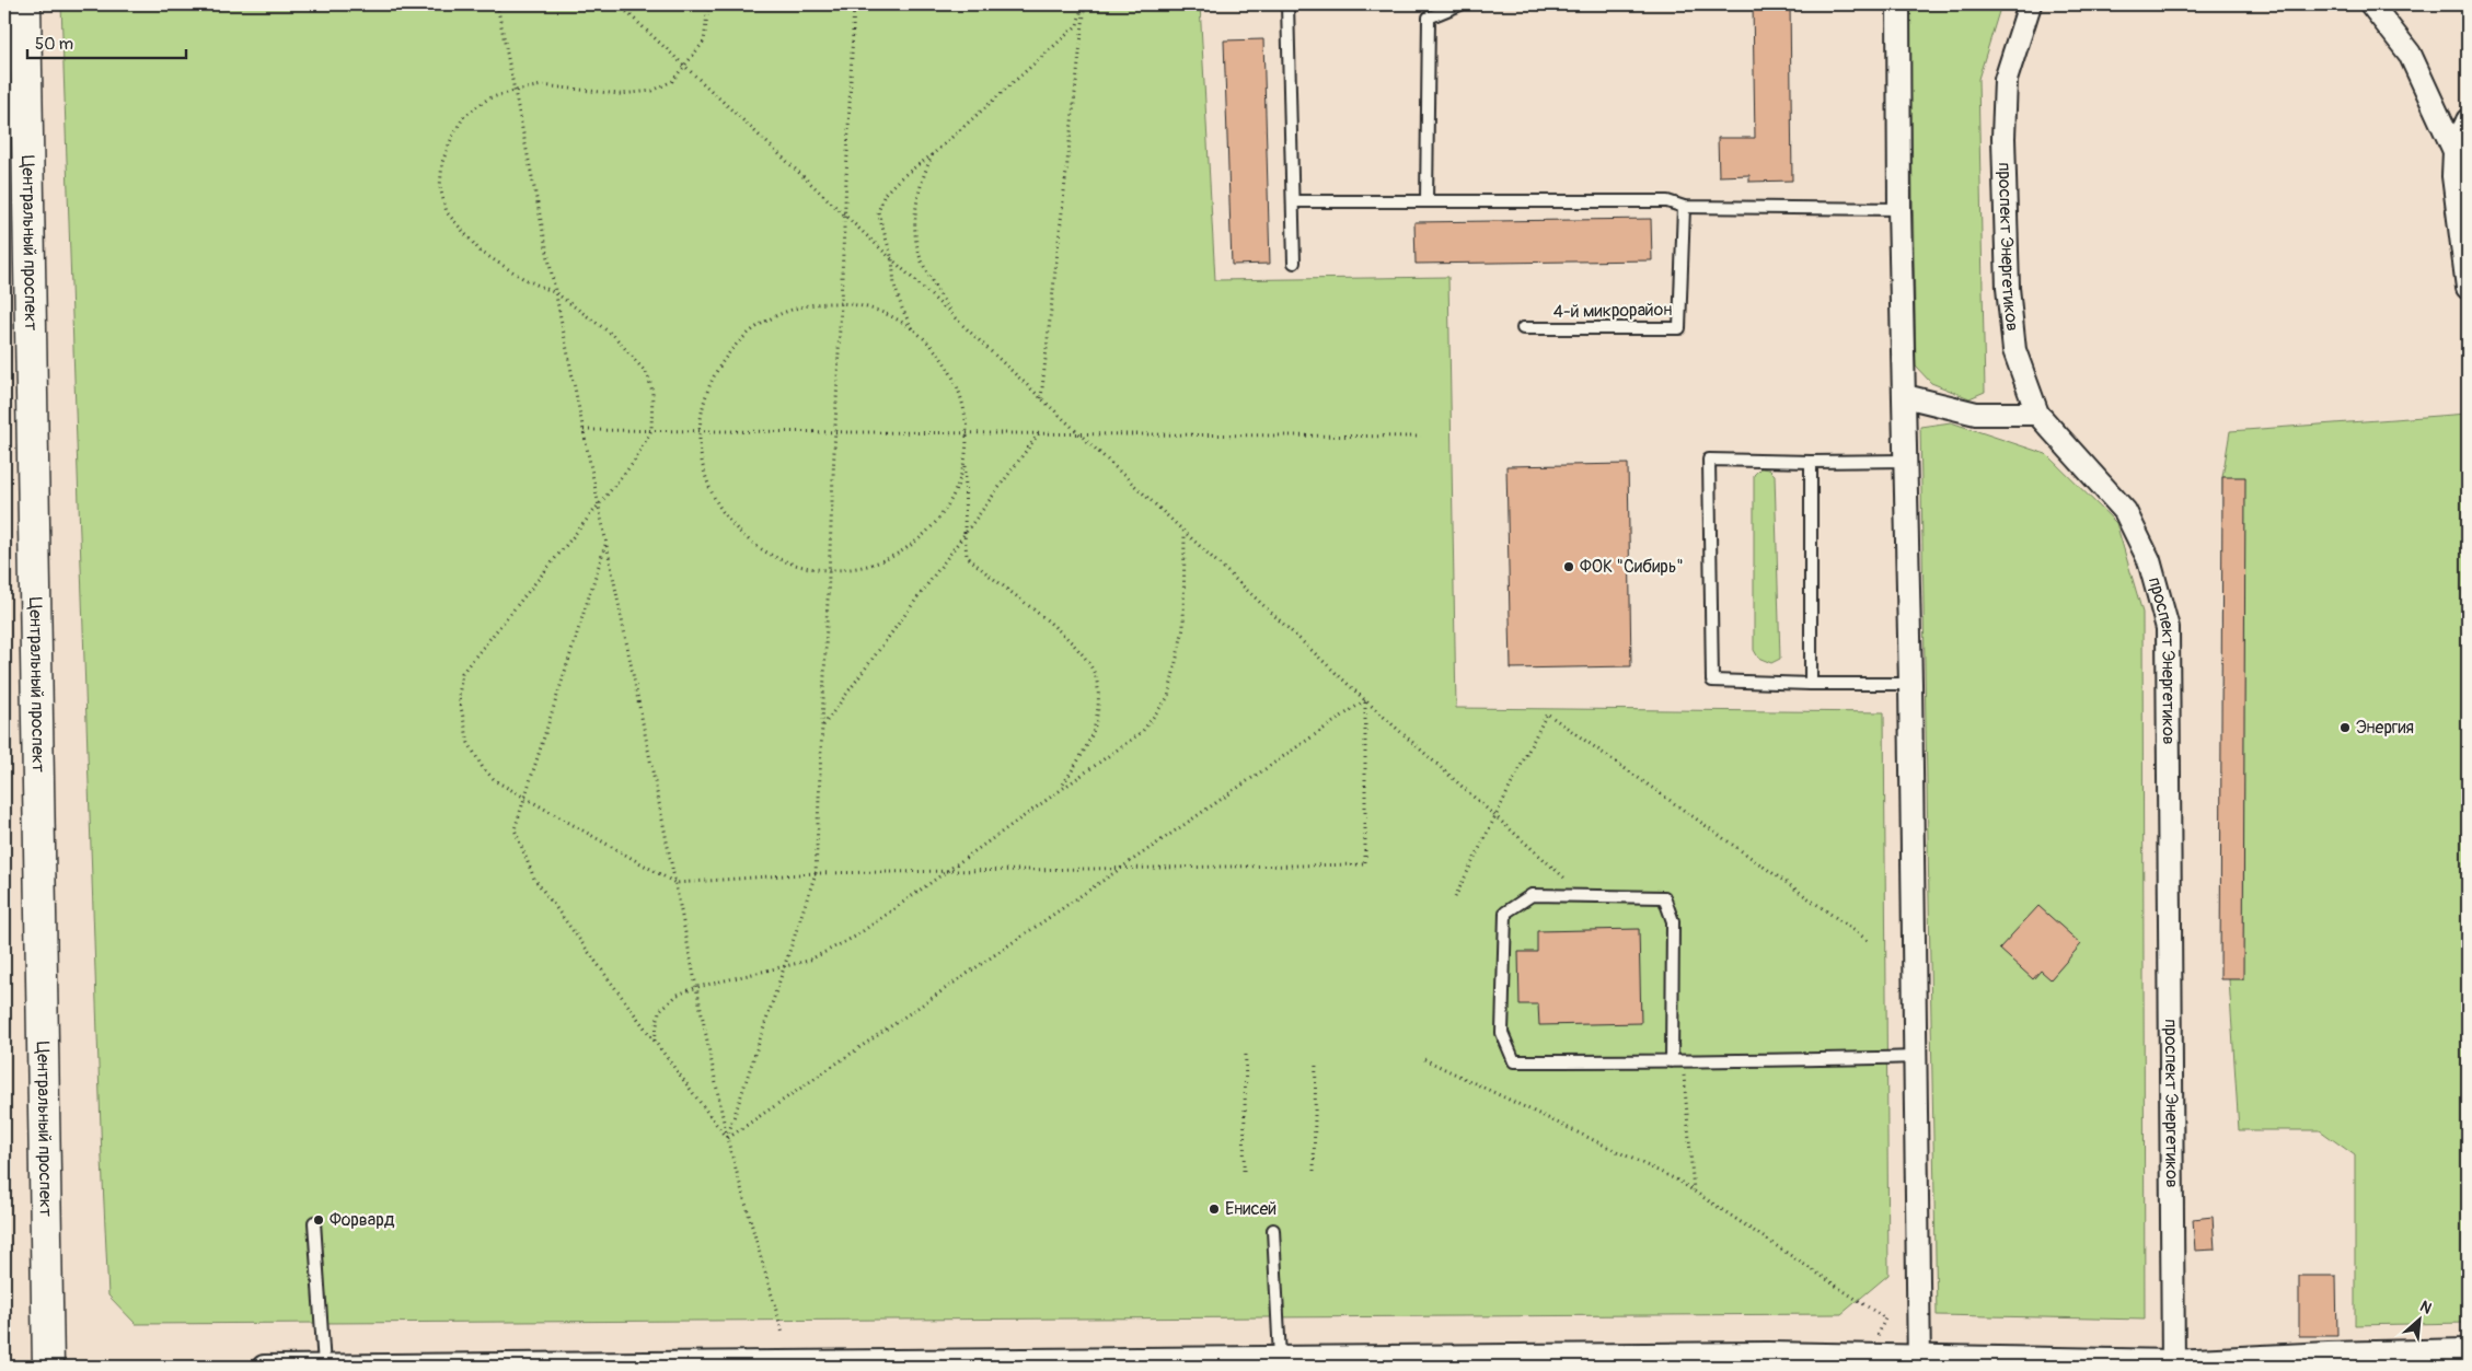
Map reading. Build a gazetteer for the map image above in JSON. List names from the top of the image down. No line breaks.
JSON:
{"streets":{"main road":["Центральный проспект"],"street":["проспект Энергетиков"],"lane":["4-й микрорайон"]},"places":["ФОК \"Сибирь\"","Энергия","Енисей","Форвард"],"scale_bar":"50 m","north":"top right"}
